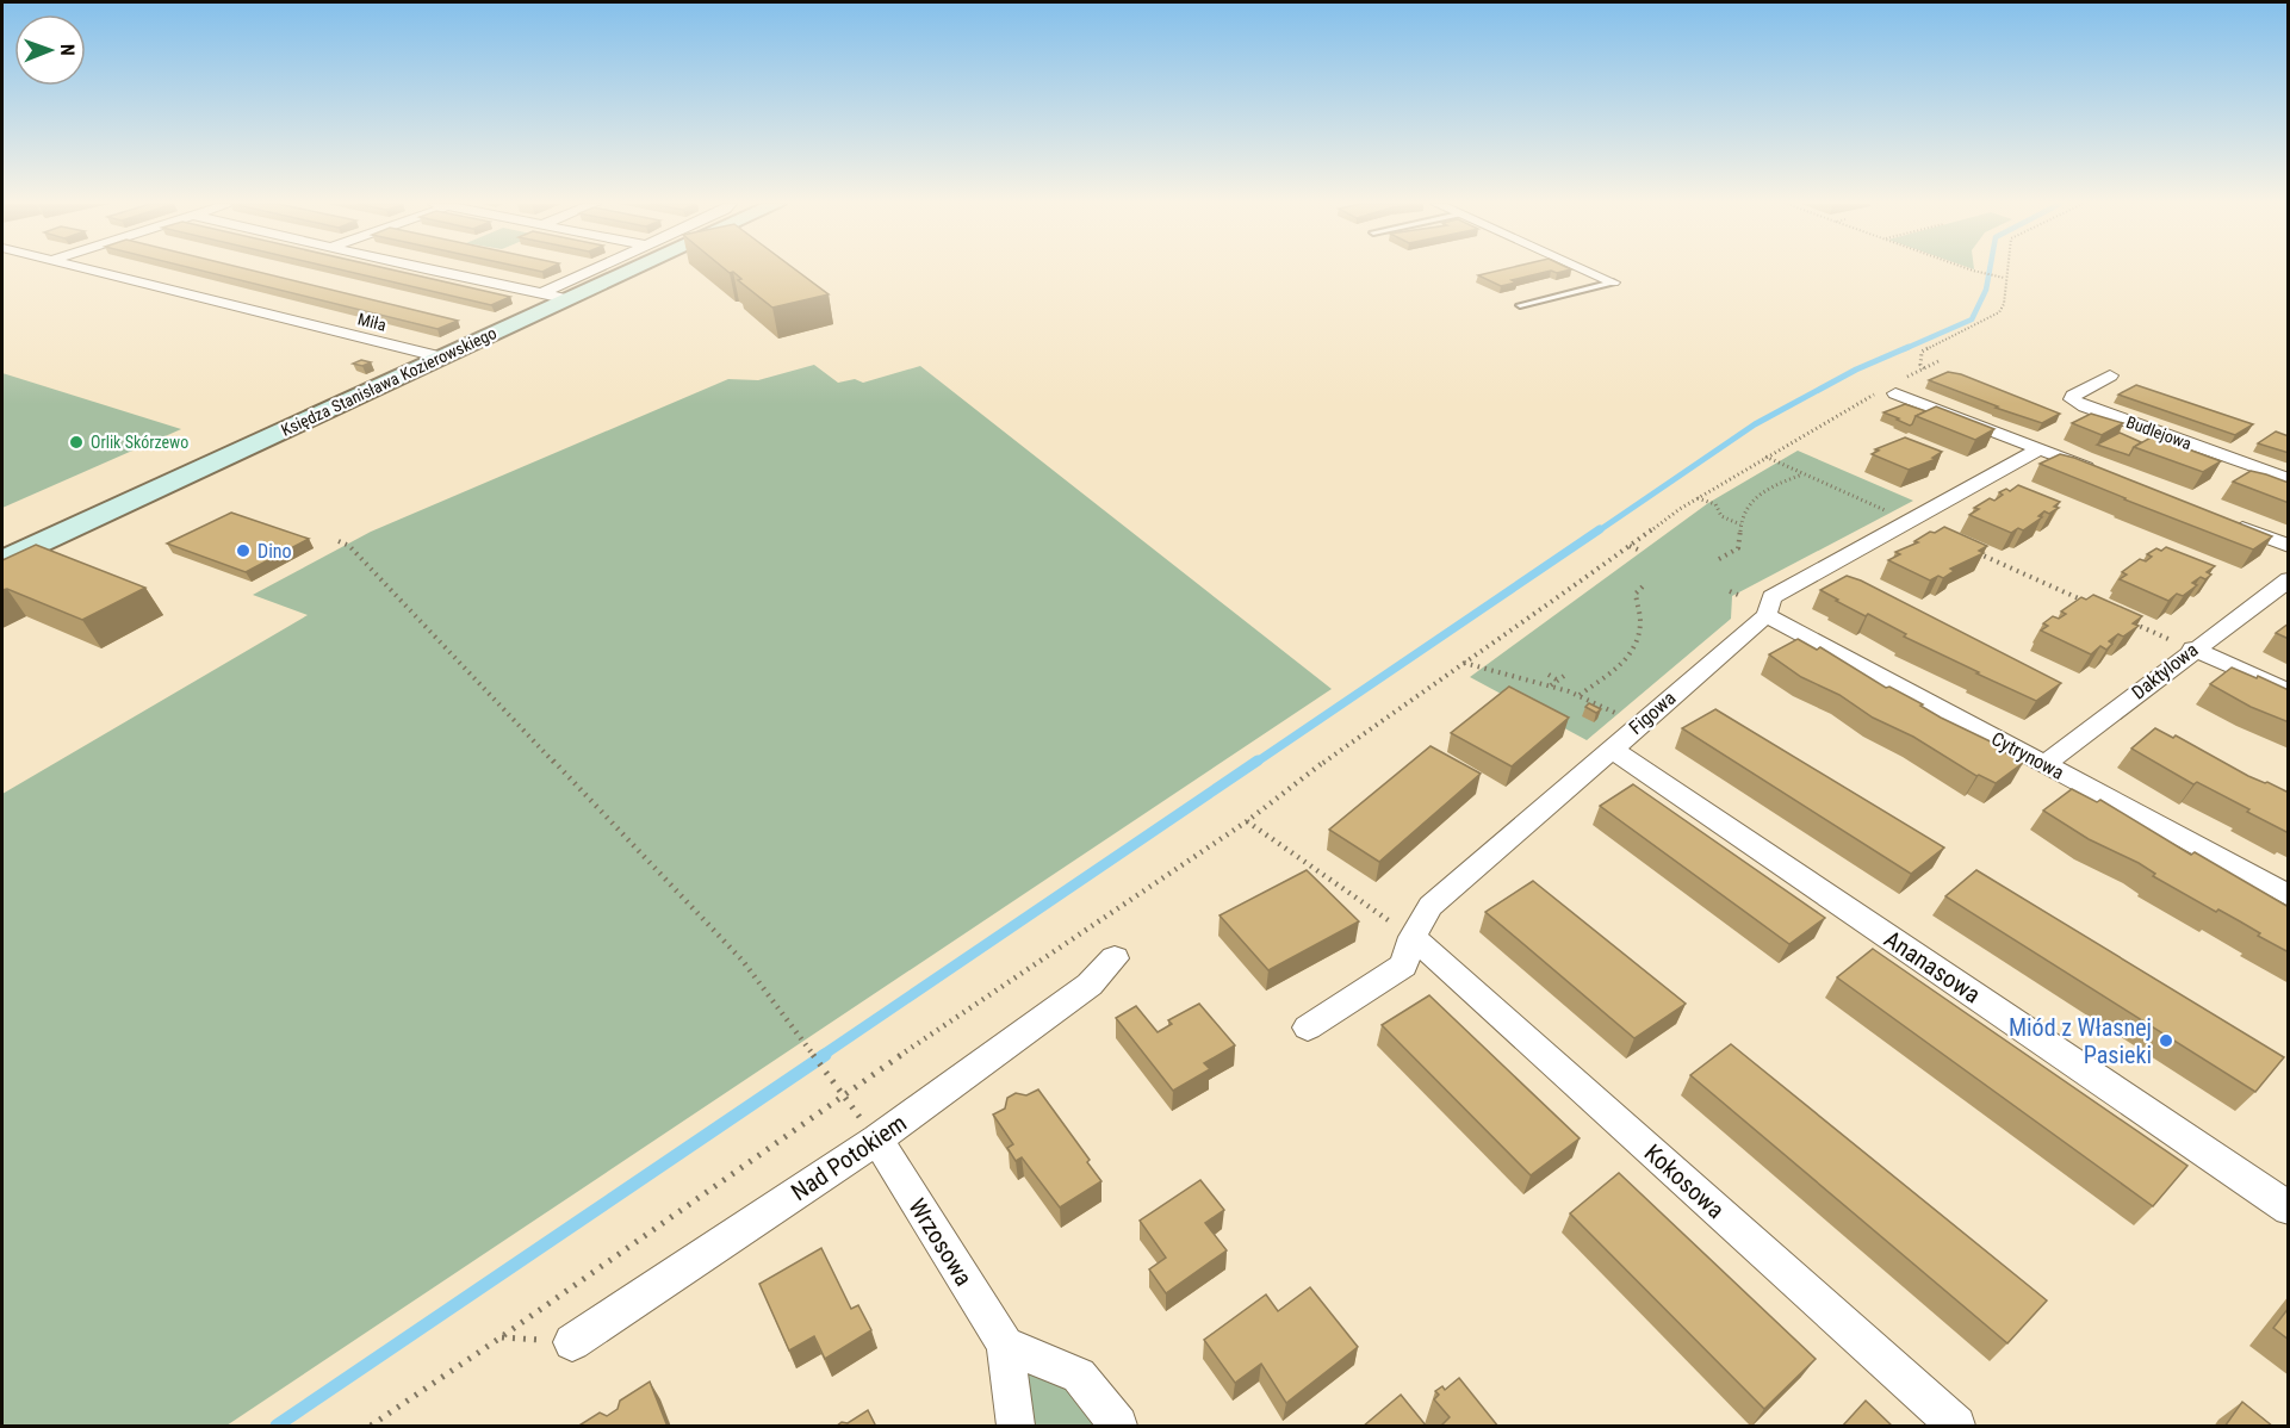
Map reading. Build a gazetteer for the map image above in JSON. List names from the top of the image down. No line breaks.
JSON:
{"streets":{"street":["Miła","Księdza Stanisława Kozierowskiego","Budlejowa","Daktylowa","Figowa","Cytrynowa","Ananasowa","Nad Potokiem","Kokosowa","Wrzosowa"]},"crossings":[["Miła","Księdza Stanisława Kozierowskiego"],["Daktylowa","Cytrynowa"],["Figowa","Cytrynowa"],["Figowa","Ananasowa"],["Figowa","Kokosowa"],["Nad Potokiem","Wrzosowa"]],"places":["Orlik Skórzewo","Dino","Miód z Własnej Pasieki"],"north":"right"}
